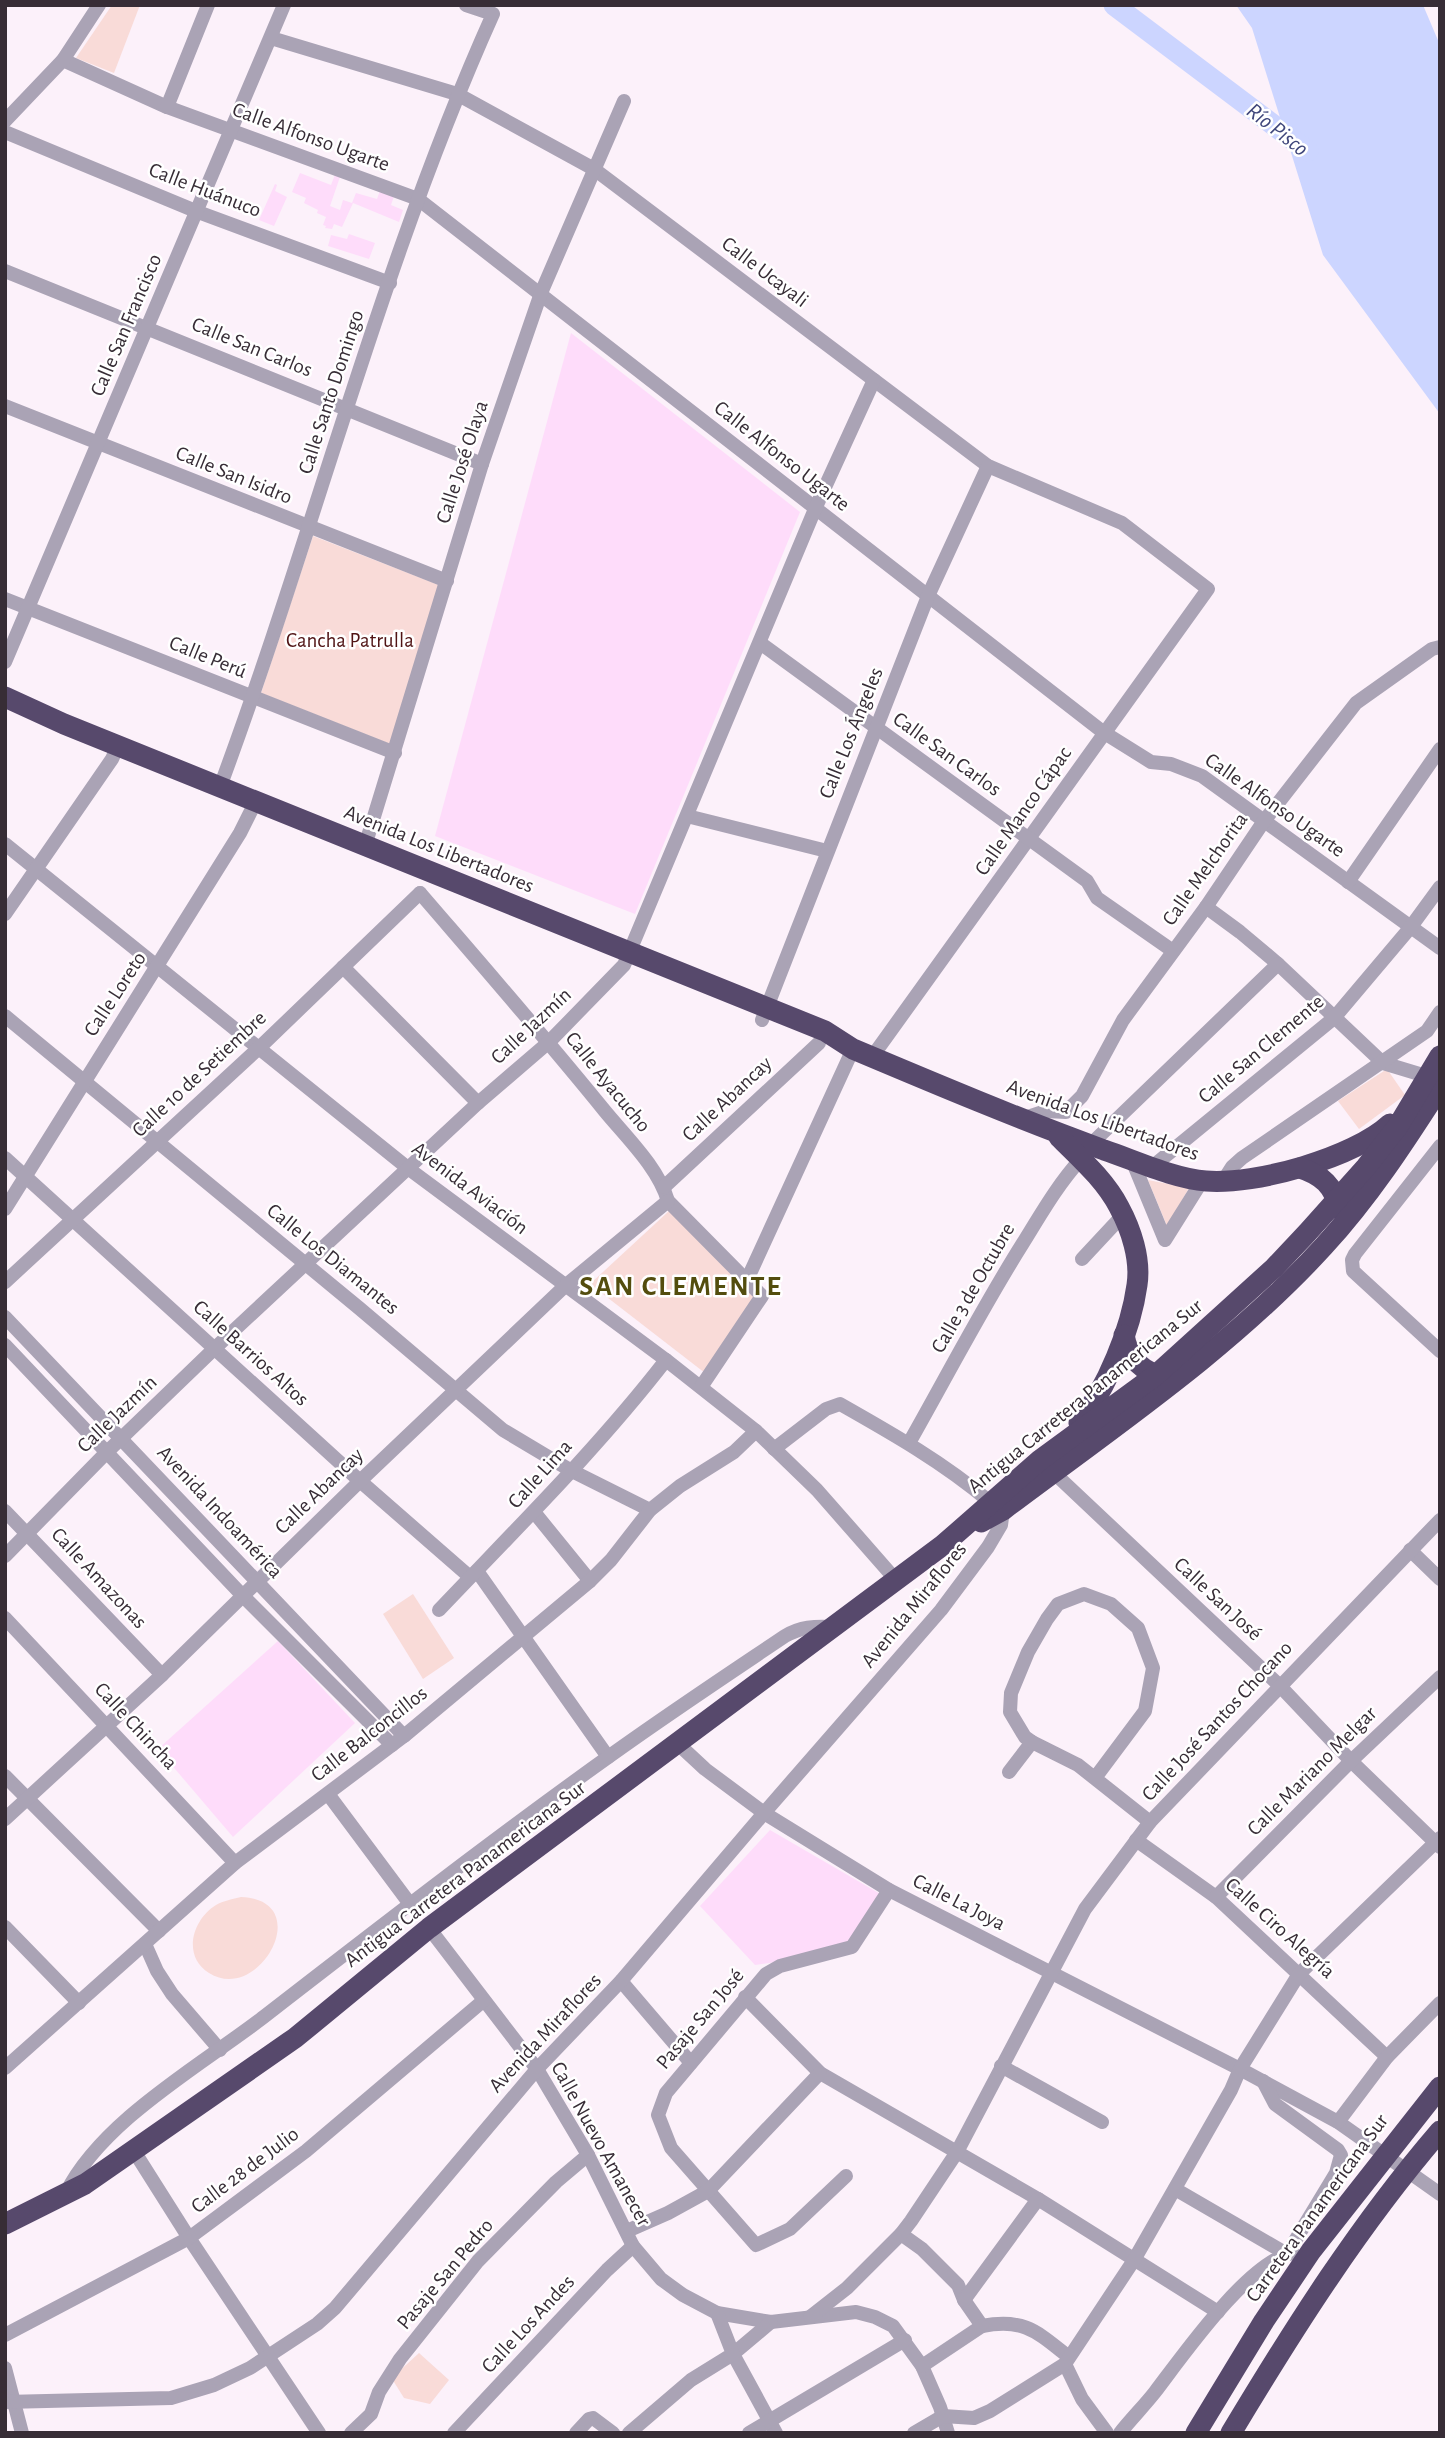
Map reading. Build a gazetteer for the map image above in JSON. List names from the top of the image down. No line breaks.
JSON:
{"streets":{"highway":["Avenida Los Libertadores","Antigua Carretera Panamericana Sur","Carretera Panamericana Sur"],"street":["Calle Alfonso Ugarte","Calle Huánuco","Calle Ucayali","Calle San Francisco","Calle San Carlos","Calle Santo Domingo","Calle José Olaya","Calle San Isidro","Calle Perú","Calle Los Ángeles","Calle Manco Cápac","Calle Melchorita","Calle Loreto","Calle Jazmín","Calle San Clemente","Calle 10 de Setiembre","Calle Ayacucho","Calle Abancay","Avenida Aviación","Calle Los Diamantes","Calle 3 de Octubre","Calle Barrios Altos","Calle Lima","Avenida Indoamérica","Calle Amazonas","Calle San José","Avenida Miraflores","Calle José Santos Chocano","Calle Chincha","Calle Balconcillos","Calle Mariano Melgar","Calle La Joya","Calle Ciro Alegría","Pasaje San José","Calle Nuevo Amanecer","Calle 28 de Julio","Pasaje San Pedro","Calle Los Andes"]},"crossings":[["Calle Alfonso Ugarte","Calle San Francisco"],["Calle Alfonso Ugarte","Calle Santo Domingo"],["Calle Alfonso Ugarte","Calle José Olaya"],["Calle Alfonso Ugarte","Calle Los Ángeles"],["Calle Alfonso Ugarte","Calle Manco Cápac"],["Calle Alfonso Ugarte","Calle Melchorita"],["Calle Alfonso Ugarte","Calle Jazmín"],["Calle Alfonso Ugarte","Calle San Clemente"],["Calle Huánuco","Calle San Francisco"],["Calle Huánuco","Calle Santo Domingo"],["Calle Ucayali","Calle San Francisco"],["Calle Ucayali","Calle Santo Domingo"],["Calle Ucayali","Calle José Olaya"],["Calle Ucayali","Calle Los Ángeles"],["Calle Ucayali","Calle Manco Cápac"],["Calle Ucayali","Calle Jazmín"],["Calle San Francisco","Calle San Carlos"],["Calle San Francisco","Calle San Isidro"],["Calle San Francisco","Calle Perú"],["Calle San Carlos","Calle Santo Domingo"],["Calle San Carlos","Calle José Olaya"],["Calle San Carlos","Calle Los Ángeles"],["Calle San Carlos","Calle Manco Cápac"],["Calle San Carlos","Calle Melchorita"],["Calle San Carlos","Calle Jazmín"],["Calle Santo Domingo","Calle San Isidro"],["Calle Santo Domingo","Calle Perú"],["Calle Santo Domingo","Avenida Los Libertadores"],["Calle José Olaya","Calle San Isidro"],["Calle José Olaya","Calle Perú"],["Calle José Olaya","Avenida Los Libertadores"],["Calle Los Ángeles","Avenida Los Libertadores"],["Calle Manco Cápac","Avenida Los Libertadores"],["Avenida Los Libertadores","Calle Melchorita"],["Avenida Los Libertadores","Calle Loreto"],["Avenida Los Libertadores","Calle Jazmín"],["Avenida Los Libertadores","Calle San Clemente"],["Avenida Los Libertadores","Calle 10 de Setiembre"],["Avenida Los Libertadores","Calle Ayacucho"],["Avenida Los Libertadores","Calle Abancay"],["Avenida Los Libertadores","Calle 3 de Octubre"],["Avenida Los Libertadores","Antigua Carretera Panamericana Sur"],["Calle Loreto","Avenida Aviación"],["Calle Loreto","Calle Los Diamantes"],["Calle Loreto","Calle Barrios Altos"],["Calle Jazmín","Calle Ayacucho"],["Calle Jazmín","Avenida Aviación"],["Calle Jazmín","Calle Los Diamantes"],["Calle Jazmín","Calle Barrios Altos"],["Calle Jazmín","Avenida Indoamérica"],["Calle Jazmín","Calle Amazonas"],["Calle 10 de Setiembre","Calle Ayacucho"],["Calle 10 de Setiembre","Avenida Aviación"],["Calle 10 de Setiembre","Calle Los Diamantes"],["Calle 10 de Setiembre","Calle Barrios Altos"],["Calle Ayacucho","Calle Abancay"],["Calle Ayacucho","Avenida Aviación"],["Calle Abancay","Avenida Aviación"],["Calle Abancay","Calle Los Diamantes"],["Calle Abancay","Calle Barrios Altos"],["Calle Abancay","Avenida Indoamérica"],["Calle Abancay","Calle Amazonas"],["Calle Abancay","Calle Chincha"],["Avenida Aviación","Antigua Carretera Panamericana Sur"],["Avenida Aviación","Calle Lima"],["Avenida Aviación","Calle Balconcillos"],["Calle Los Diamantes","Calle Lima"],["Calle Los Diamantes","Calle Balconcillos"],["Calle Barrios Altos","Calle Lima"],["Calle Barrios Altos","Calle Balconcillos"],["Antigua Carretera Panamericana Sur","Calle San José"],["Antigua Carretera Panamericana Sur","Avenida Miraflores"],["Antigua Carretera Panamericana Sur","Calle La Joya"],["Antigua Carretera Panamericana Sur","Calle Nuevo Amanecer"],["Avenida Indoamérica","Calle Balconcillos"],["Calle San José","Calle José Santos Chocano"],["Calle San José","Calle Mariano Melgar"],["Avenida Miraflores","Calle La Joya"],["Avenida Miraflores","Calle Nuevo Amanecer"],["Calle José Santos Chocano","Calle La Joya"],["Calle José Santos Chocano","Calle Ciro Alegría"],["Calle Chincha","Calle Balconcillos"],["Calle Mariano Melgar","Calle Ciro Alegría"],["Calle La Joya","Pasaje San José"],["Calle Nuevo Amanecer","Calle 28 de Julio"],["Calle Nuevo Amanecer","Pasaje San Pedro"],["Calle Nuevo Amanecer","Calle Los Andes"]],"districts":["SAN CLEMENTE"],"water":["Río Pisco"],"parks":["Cancha Patrulla"]}
